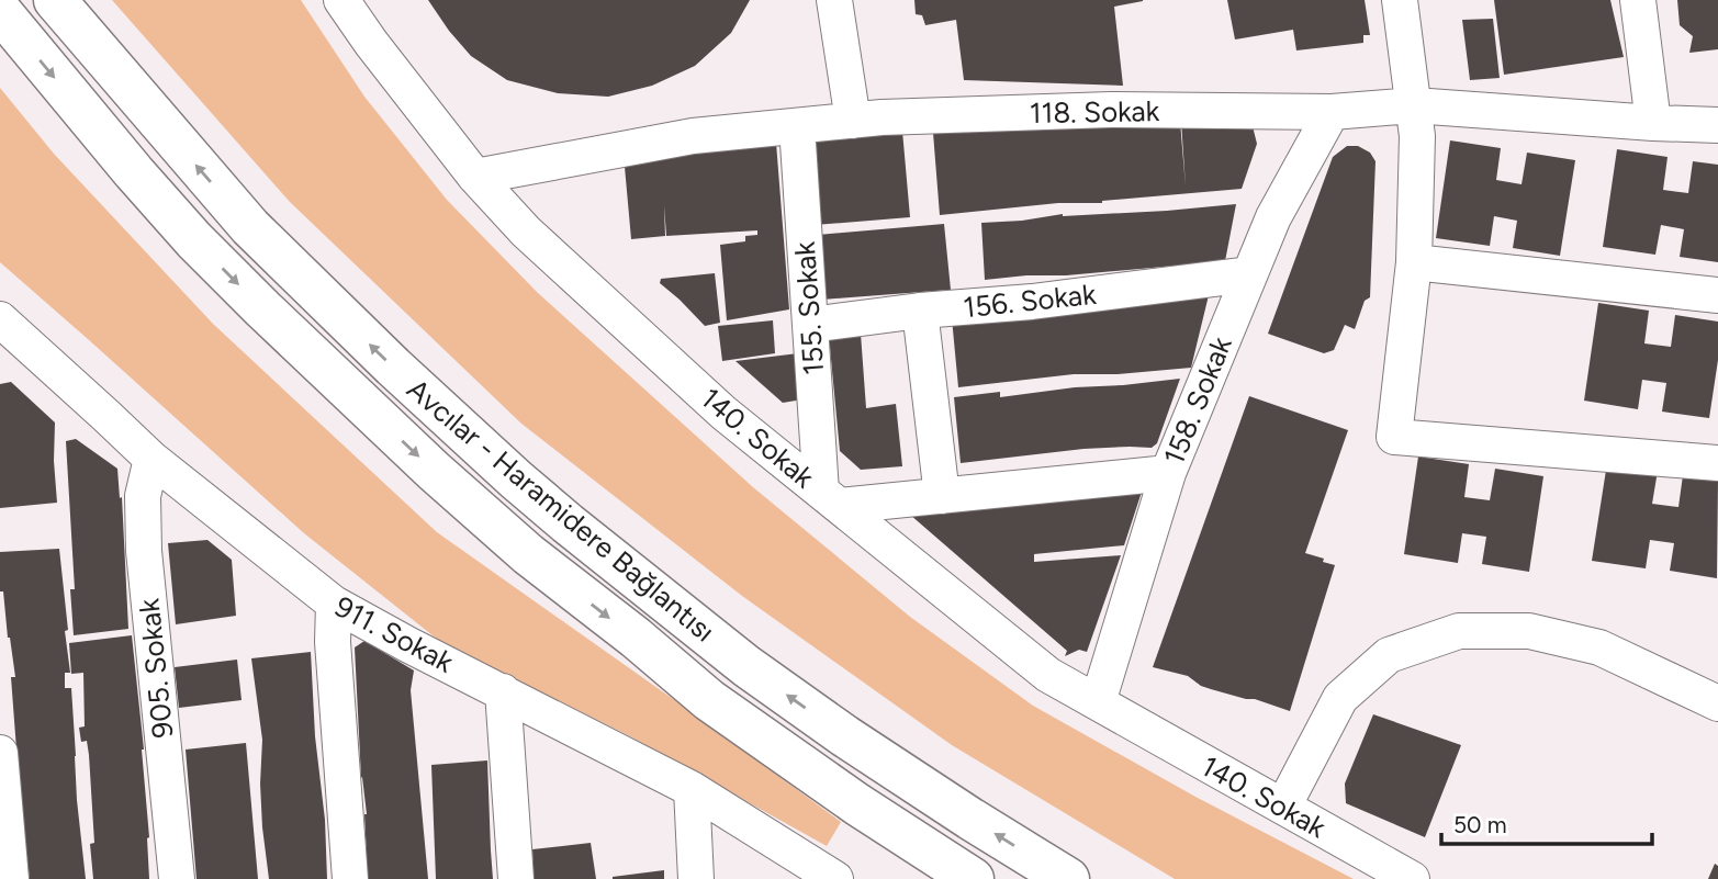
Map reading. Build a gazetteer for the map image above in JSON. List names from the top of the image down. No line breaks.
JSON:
{"streets":{"highway":["Avcılar - Haramidere Bağlantısı"],"street":["118. Sokak","156. Sokak","155. Sokak","158. Sokak","140. Sokak","911. Sokak","905. Sokak"]},"crossings":[["118. Sokak","155. Sokak"],["118. Sokak","158. Sokak"],["118. Sokak","140. Sokak"],["156. Sokak","155. Sokak"],["156. Sokak","158. Sokak"],["155. Sokak","140. Sokak"],["158. Sokak","140. Sokak"],["911. Sokak","905. Sokak"]],"scale_bar":"50 m"}
